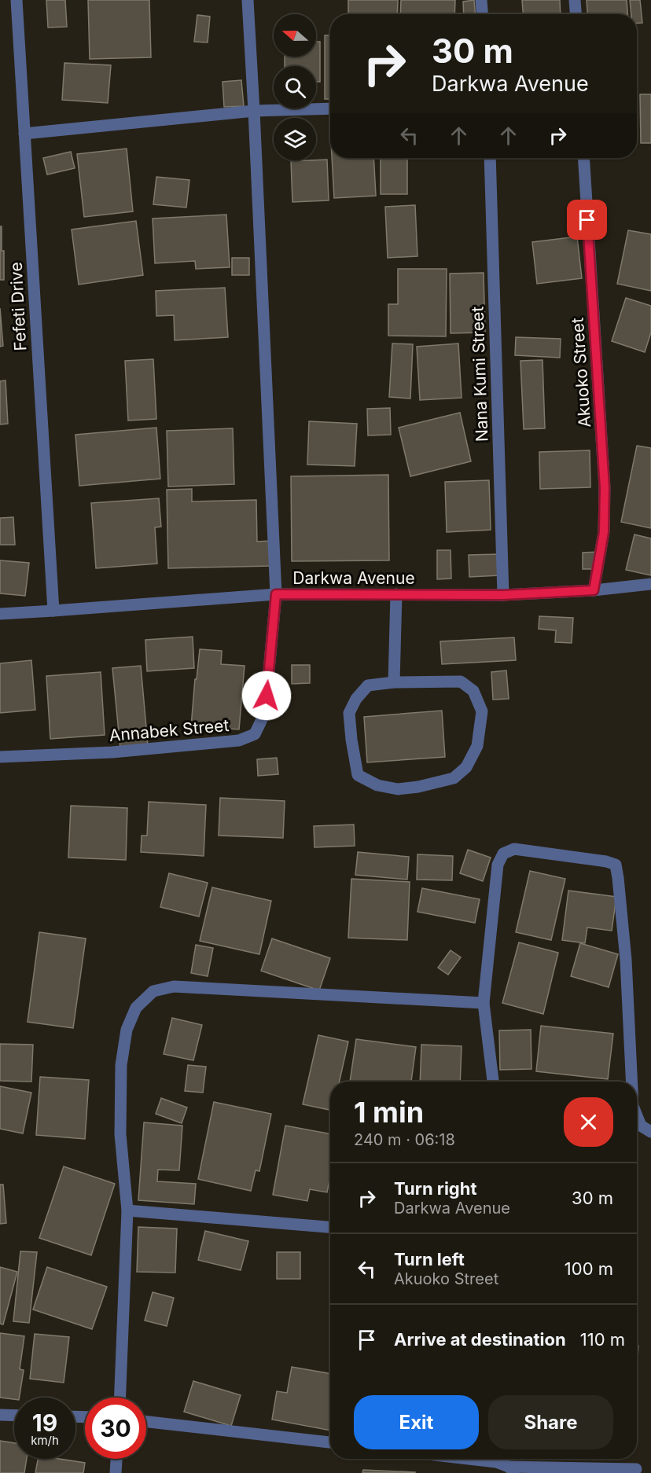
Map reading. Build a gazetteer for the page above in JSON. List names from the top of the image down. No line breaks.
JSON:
{"streets":{"street":["Fefeti Drive","Akuoko Street","Nana Kumi Street","Darkwa Avenue","Annabek Street"]},"crossings":[["Fefeti Drive","Darkwa Avenue"],["Akuoko Street","Darkwa Avenue"],["Nana Kumi Street","Darkwa Avenue"],["Darkwa Avenue","Annabek Street"]],"north":"left","page":{"turn":["30 m","Darkwa Avenue"],"heading":["1 min","240 m · 06:18"],"list":[{"name":"Turn right","note":"Darkwa Avenue","value":"30 m"},{"name":"Turn left","note":"Akuoko Street","value":"100 m"},{"name":"Arrive at destination","value":"110 m"}],"buttons":["Exit","Share"],"speed":"19 km/h","limit":"30"}}
